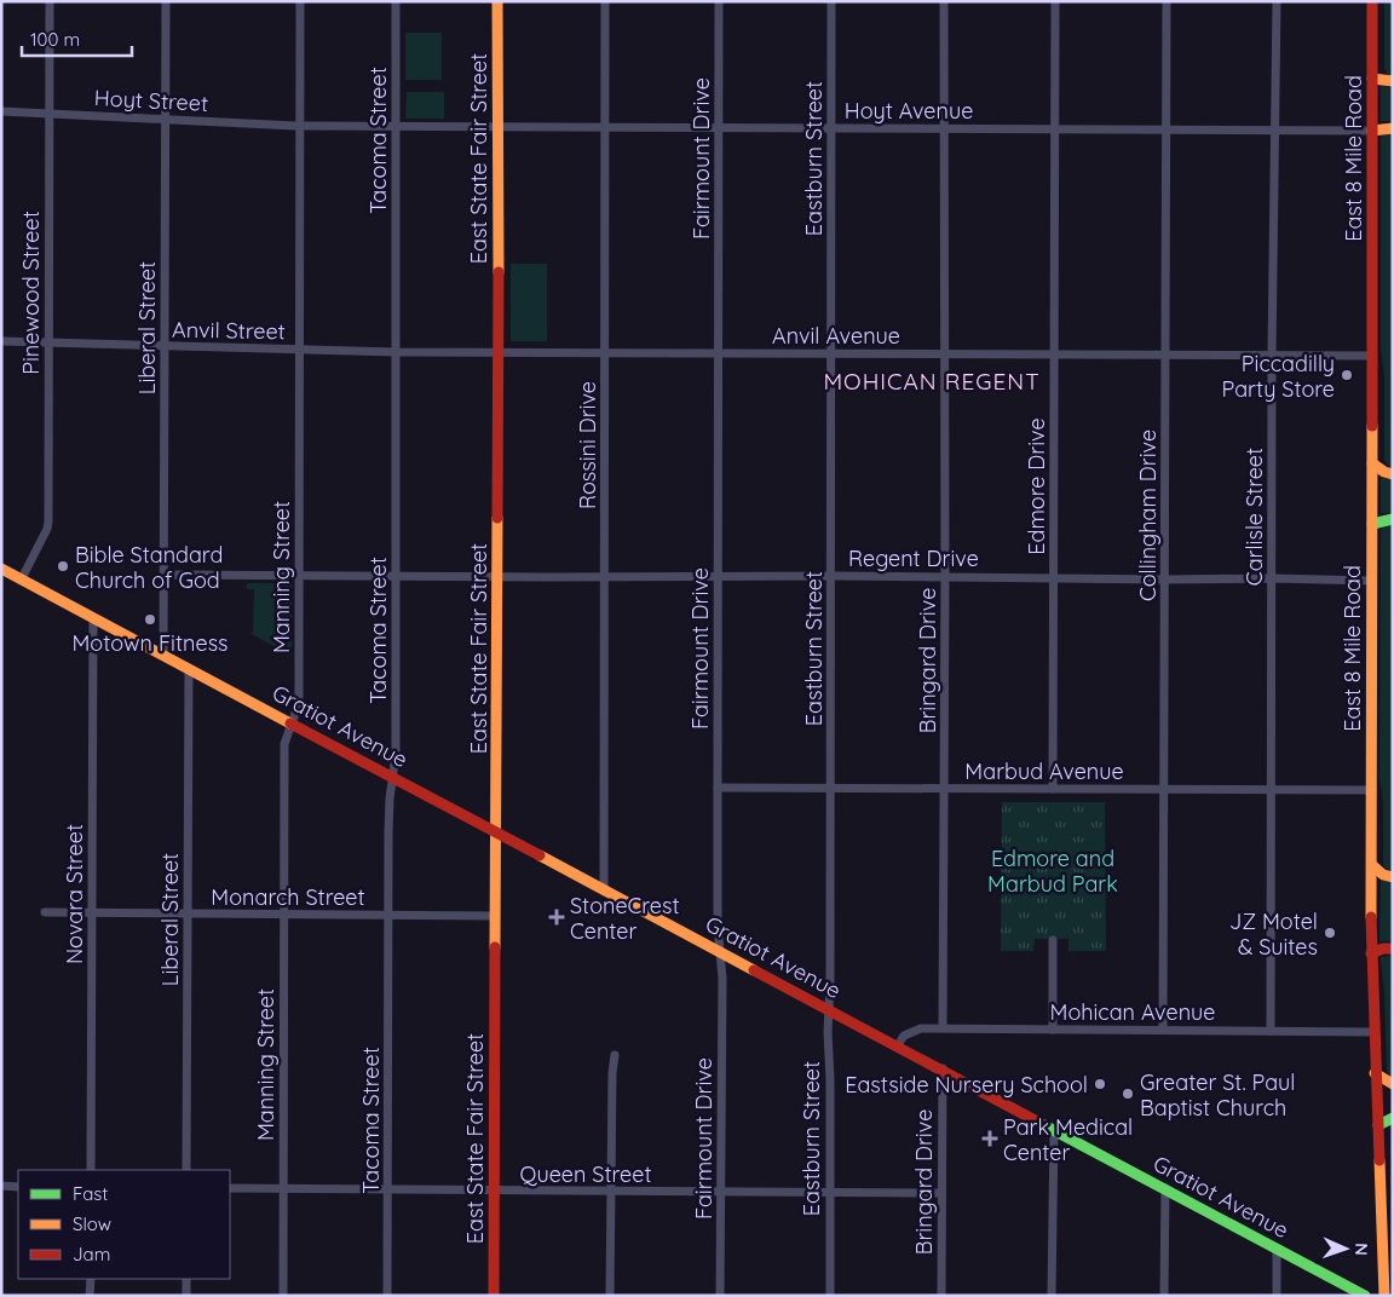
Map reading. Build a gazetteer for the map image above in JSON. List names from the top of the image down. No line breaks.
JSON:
{"streets":{"main road":["East State Fair Street","East 8 Mile Road","Gratiot Avenue"],"street":["Hoyt Street","Hoyt Avenue","Tacoma Street","Fairmount Drive","Eastburn Street","Pinewood Street","Liberal Street","Anvil Street","Anvil Avenue","Rossini Drive","Edmore Drive","Collingham Drive","Carlisle Street","Regent Drive","Manning Street","Bringard Drive","Marbud Avenue","Novara Street","Monarch Street","Mohican Avenue","Queen Street"]},"crossings":[["Hoyt Street","Hoyt Avenue"],["Hoyt Street","Pinewood Street"],["Hoyt Street","Liberal Street"],["Hoyt Street","Manning Street"],["Hoyt Avenue","Tacoma Street"],["Hoyt Avenue","East State Fair Street"],["Hoyt Avenue","Fairmount Drive"],["Hoyt Avenue","Eastburn Street"],["Hoyt Avenue","East 8 Mile Road"],["Hoyt Avenue","Rossini Drive"],["Hoyt Avenue","Edmore Drive"],["Hoyt Avenue","Collingham Drive"],["Hoyt Avenue","Carlisle Street"],["Hoyt Avenue","Manning Street"],["Hoyt Avenue","Bringard Drive"],["Tacoma Street","Anvil Avenue"],["Tacoma Street","Regent Drive"],["Tacoma Street","Gratiot Avenue"],["Tacoma Street","Monarch Street"],["Tacoma Street","Queen Street"],["East State Fair Street","Anvil Avenue"],["East State Fair Street","Regent Drive"],["East State Fair Street","Gratiot Avenue"],["East State Fair Street","Monarch Street"],["East State Fair Street","Queen Street"],["Fairmount Drive","Anvil Avenue"],["Fairmount Drive","Regent Drive"],["Fairmount Drive","Gratiot Avenue"],["Fairmount Drive","Marbud Avenue"],["Fairmount Drive","Queen Street"],["Eastburn Street","Anvil Avenue"],["Eastburn Street","Regent Drive"],["Eastburn Street","Gratiot Avenue"],["Eastburn Street","Marbud Avenue"],["Eastburn Street","Queen Street"],["East 8 Mile Road","Anvil Avenue"],["East 8 Mile Road","Regent Drive"],["East 8 Mile Road","Marbud Avenue"],["East 8 Mile Road","Mohican Avenue"],["Pinewood Street","Anvil Street"],["Pinewood Street","Gratiot Avenue"],["Liberal Street","Anvil Street"],["Liberal Street","Regent Drive"],["Liberal Street","Gratiot Avenue"],["Liberal Street","Monarch Street"],["Anvil Street","Anvil Avenue"],["Anvil Street","Manning Street"],["Anvil Avenue","Rossini Drive"],["Anvil Avenue","Edmore Drive"],["Anvil Avenue","Collingham Drive"],["Anvil Avenue","Carlisle Street"],["Anvil Avenue","Manning Street"],["Anvil Avenue","Bringard Drive"],["Rossini Drive","Regent Drive"],["Rossini Drive","Gratiot Avenue"],["Edmore Drive","Regent Drive"],["Edmore Drive","Marbud Avenue"],["Collingham Drive","Regent Drive"],["Collingham Drive","Marbud Avenue"],["Collingham Drive","Mohican Avenue"],["Carlisle Street","Regent Drive"],["Carlisle Street","Marbud Avenue"],["Carlisle Street","Mohican Avenue"],["Regent Drive","Manning Street"],["Regent Drive","Bringard Drive"],["Manning Street","Gratiot Avenue"],["Manning Street","Monarch Street"],["Manning Street","Queen Street"],["Bringard Drive","Gratiot Avenue"],["Bringard Drive","Marbud Avenue"],["Bringard Drive","Mohican Avenue"],["Bringard Drive","Queen Street"],["Gratiot Avenue","Novara Street"],["Gratiot Avenue","Mohican Avenue"],["Novara Street","Monarch Street"]],"districts":["MOHICAN REGENT"],"parks":["Edmore and Marbud Park"],"places":{"other":["Piccadilly Party Store","Bible Standard Church of God","Motown Fitness","JZ Motel & Suites","Eastside Nursery School","Greater St. Paul Baptist Church"],"health":["StoneCrest Center","Park Medical Center"]},"legend":["Fast","Slow","Jam"],"scale_bar":"100 m","north":"right"}
